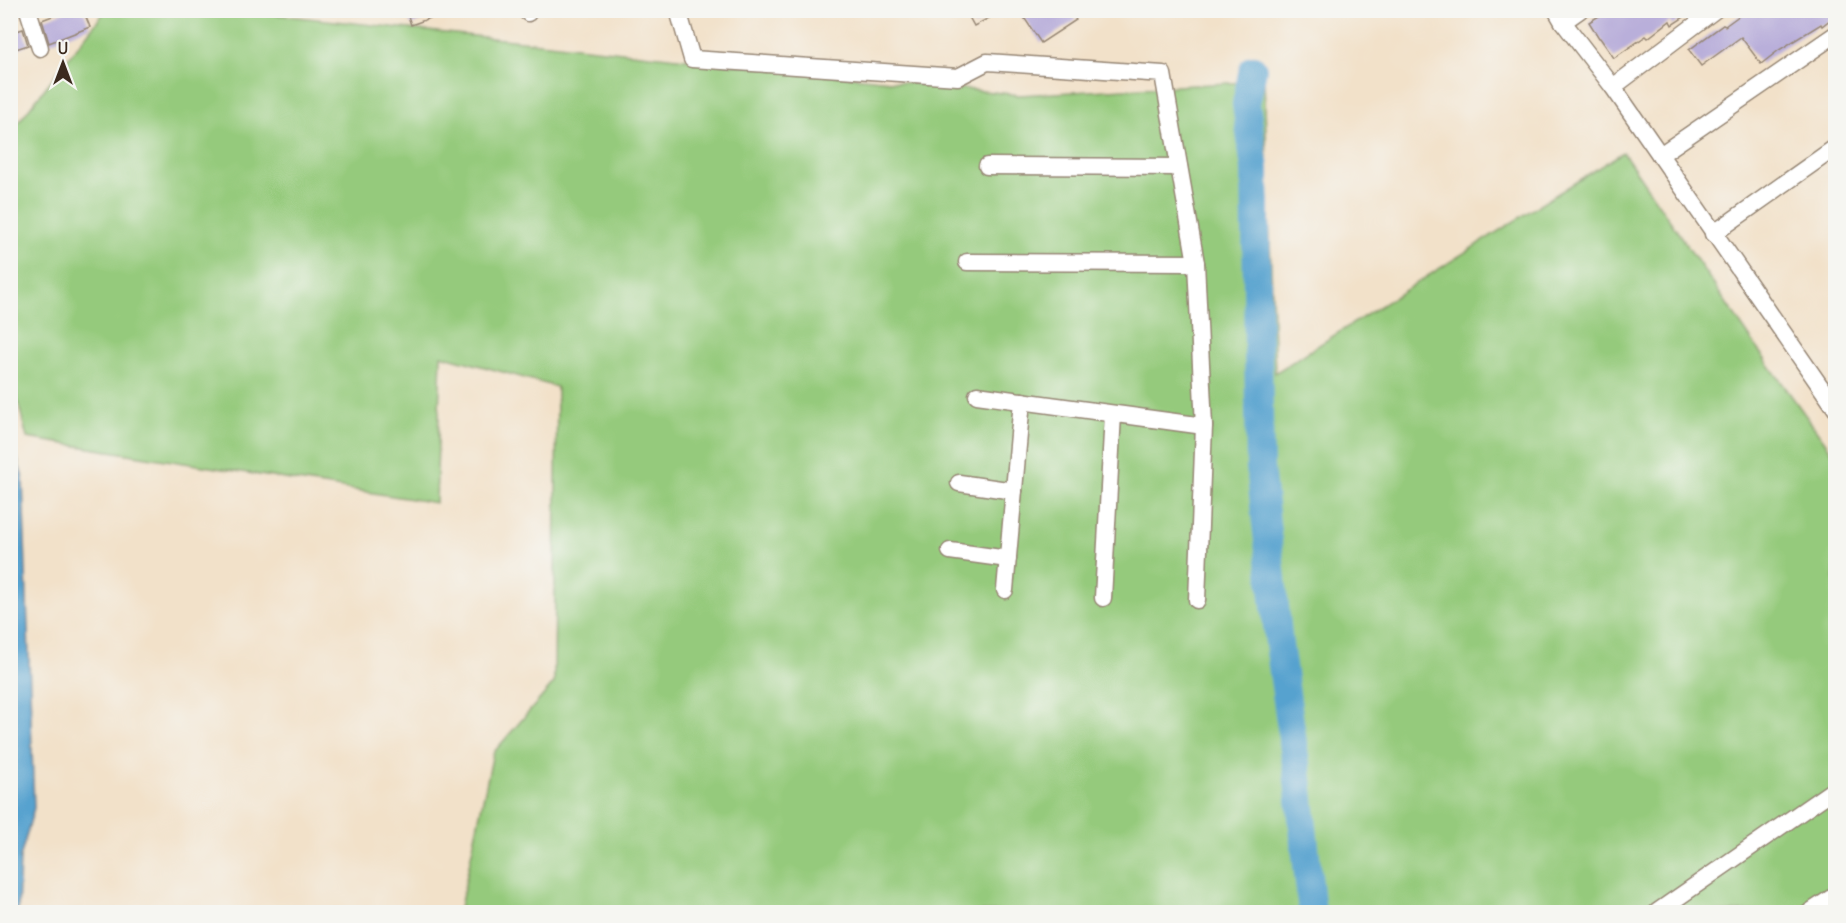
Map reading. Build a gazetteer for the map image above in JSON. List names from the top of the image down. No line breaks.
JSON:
{"north":"top"}
